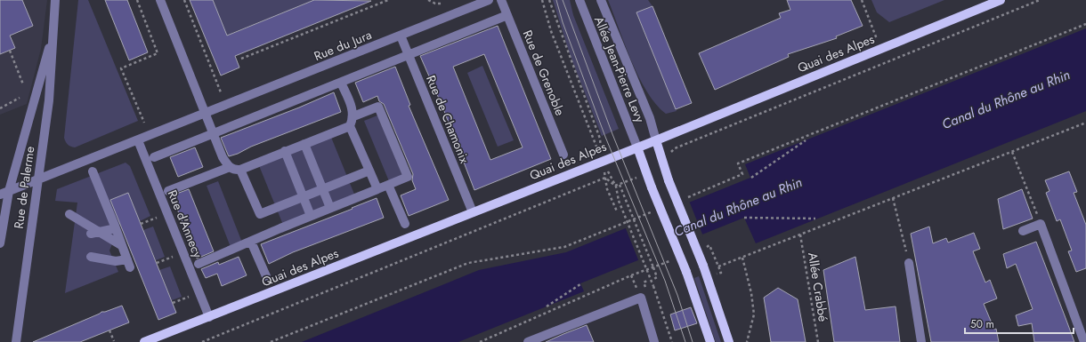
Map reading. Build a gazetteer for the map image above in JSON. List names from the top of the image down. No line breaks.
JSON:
{"streets":{"main road":["Quai des Alpes"],"street":["Rue du Jura","Allée Jean-Pierre Levy","Rue de Grenoble","Rue de Chamonix","Rue de Palerme","Rue d'Annecy"],"path":["Allée Crabbé"]},"crossings":[["Rue du Jura","Rue de Chamonix"],["Rue du Jura","Rue de Palerme"],["Rue du Jura","Rue d'Annecy"],["Quai des Alpes","Allée Jean-Pierre Levy"],["Quai des Alpes","Rue de Chamonix"],["Quai des Alpes","Rue d'Annecy"]],"water":["Canal du Rhône au Rhin"],"scale_bar":"50 m"}
